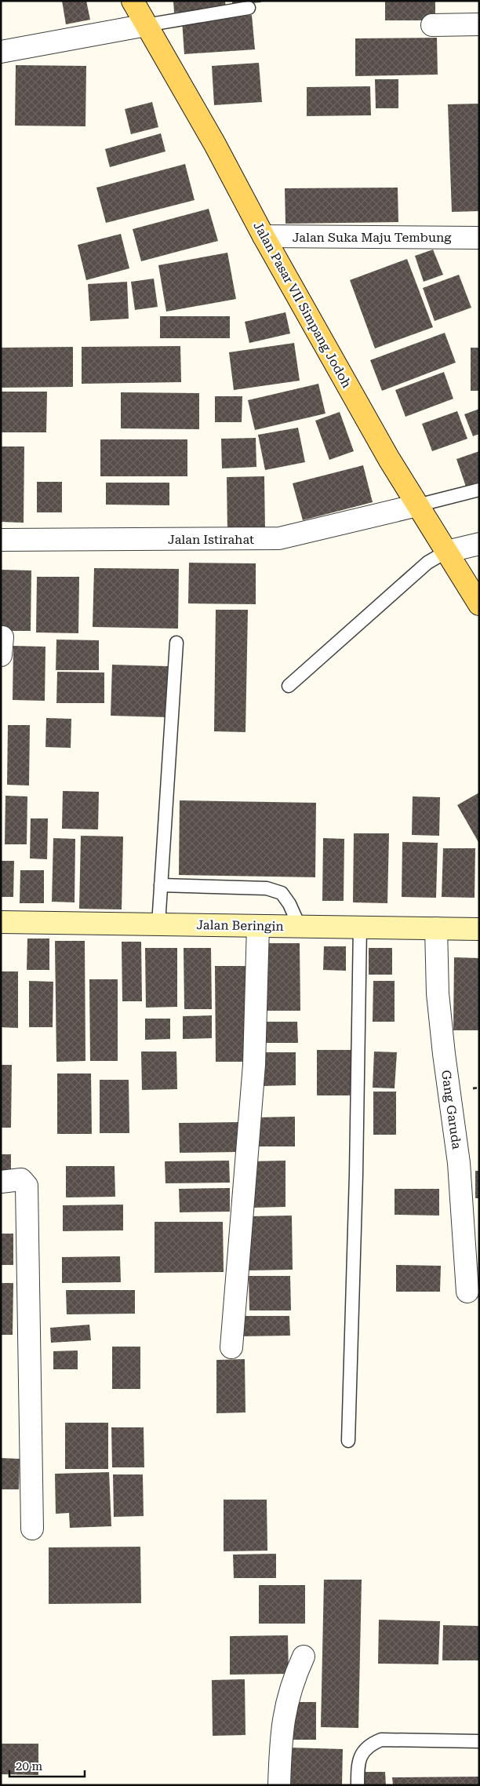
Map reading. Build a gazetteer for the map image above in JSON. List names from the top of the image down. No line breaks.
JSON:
{"streets":{"main road":["Jalan Pasar VII Simpang Jodoh"],"street":["Jalan Suka Maju Tembung","Jalan Istirahat","Jalan Beringin","Gang Garuda"]},"crossings":[["Jalan Suka Maju Tembung","Jalan Pasar VII Simpang Jodoh"],["Jalan Pasar VII Simpang Jodoh","Jalan Istirahat"],["Jalan Beringin","Gang Garuda"]],"scale_bar":"20 m"}
